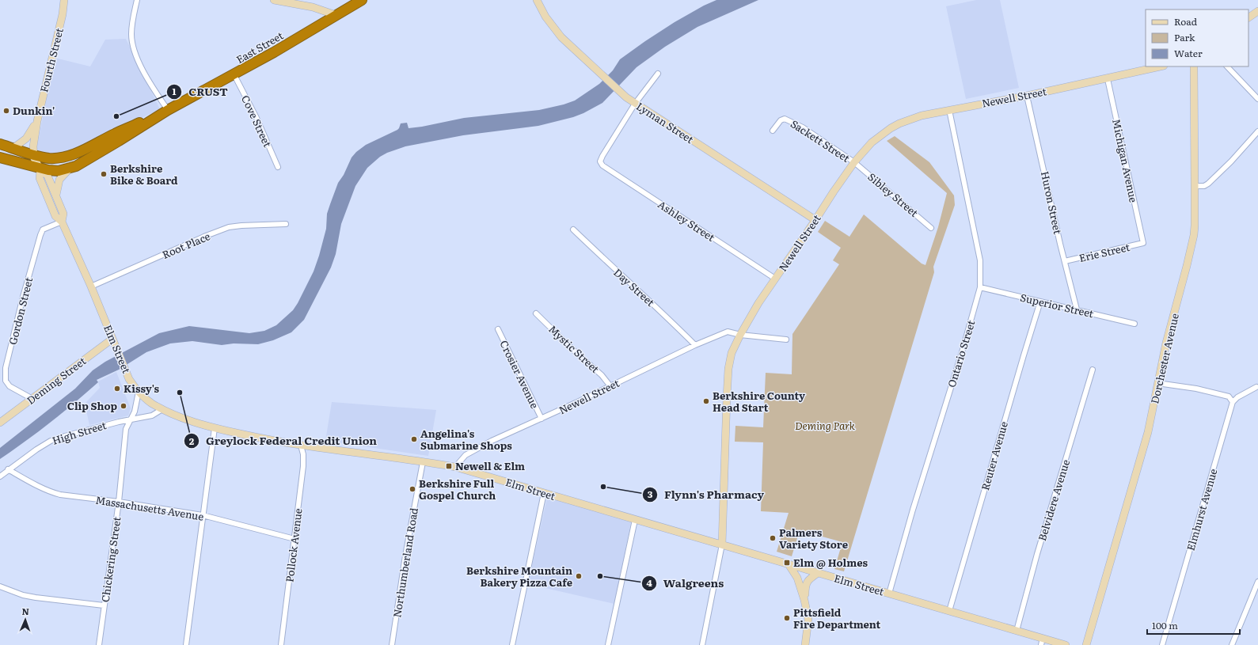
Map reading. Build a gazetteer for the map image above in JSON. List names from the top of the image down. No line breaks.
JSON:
{"streets":{"highway":["East Street"],"street":["Fourth Street","Newell Street","Cove Street","Lyman Street","Sackett Street","Michigan Avenue","Sibley Street","Huron Street","Ashley Street","Root Place","Erie Street","Day Street","Superior Street","Gordon Street","Elm Street","Mystic Street","Ontario Street","Dorchester Avenue","Crosier Avenue","Deming Street","High Street","Reuter Avenue","Belvidere Avenue","Massachusetts Avenue","Elmhurst Avenue","Pollock Avenue","Chickering Street","Northumberland Road"]},"crossings":[["East Street","Fourth Street"],["East Street","Cove Street"],["East Street","Elm Street"],["Fourth Street","Elm Street"],["Newell Street","Lyman Street"],["Newell Street","Sackett Street"],["Newell Street","Michigan Avenue"],["Newell Street","Sibley Street"],["Newell Street","Huron Street"],["Newell Street","Ashley Street"],["Newell Street","Day Street"],["Newell Street","Elm Street"],["Newell Street","Mystic Street"],["Newell Street","Ontario Street"],["Newell Street","Crosier Avenue"],["Lyman Street","Ashley Street"],["Sackett Street","Sibley Street"],["Michigan Avenue","Erie Street"],["Huron Street","Erie Street"],["Huron Street","Superior Street"],["Root Place","Elm Street"],["Superior Street","Ontario Street"],["Superior Street","Reuter Avenue"],["Gordon Street","Elm Street"],["Gordon Street","Deming Street"],["Elm Street","Ontario Street"],["Elm Street","Deming Street"],["Elm Street","High Street"],["Elm Street","Reuter Avenue"],["Elm Street","Belvidere Avenue"],["Elm Street","Pollock Avenue"],["Elm Street","Northumberland Road"],["High Street","Massachusetts Avenue"],["High Street","Chickering Street"],["Massachusetts Avenue","Pollock Avenue"],["Massachusetts Avenue","Chickering Street"]],"parks":["Deming Park"],"places":{"other":["Dunkin'","CRUST","Berkshire Bike & Board","Kissy's","Greylock Federal Credit Union","Berkshire County Head Start","Clip Shop","Angelina's Submarine Shops","Flynn's Pharmacy","Berkshire Full Gospel Church","Palmers Variety Store","Berkshire Mountain Bakery Pizza Cafe","Walgreens","Pittsfield Fire Department"],"transit":["Newell & Elm","Elm @ Holmes"]},"legend":["Road","Park","Water"],"scale_bar":"100 m","north":"top"}
